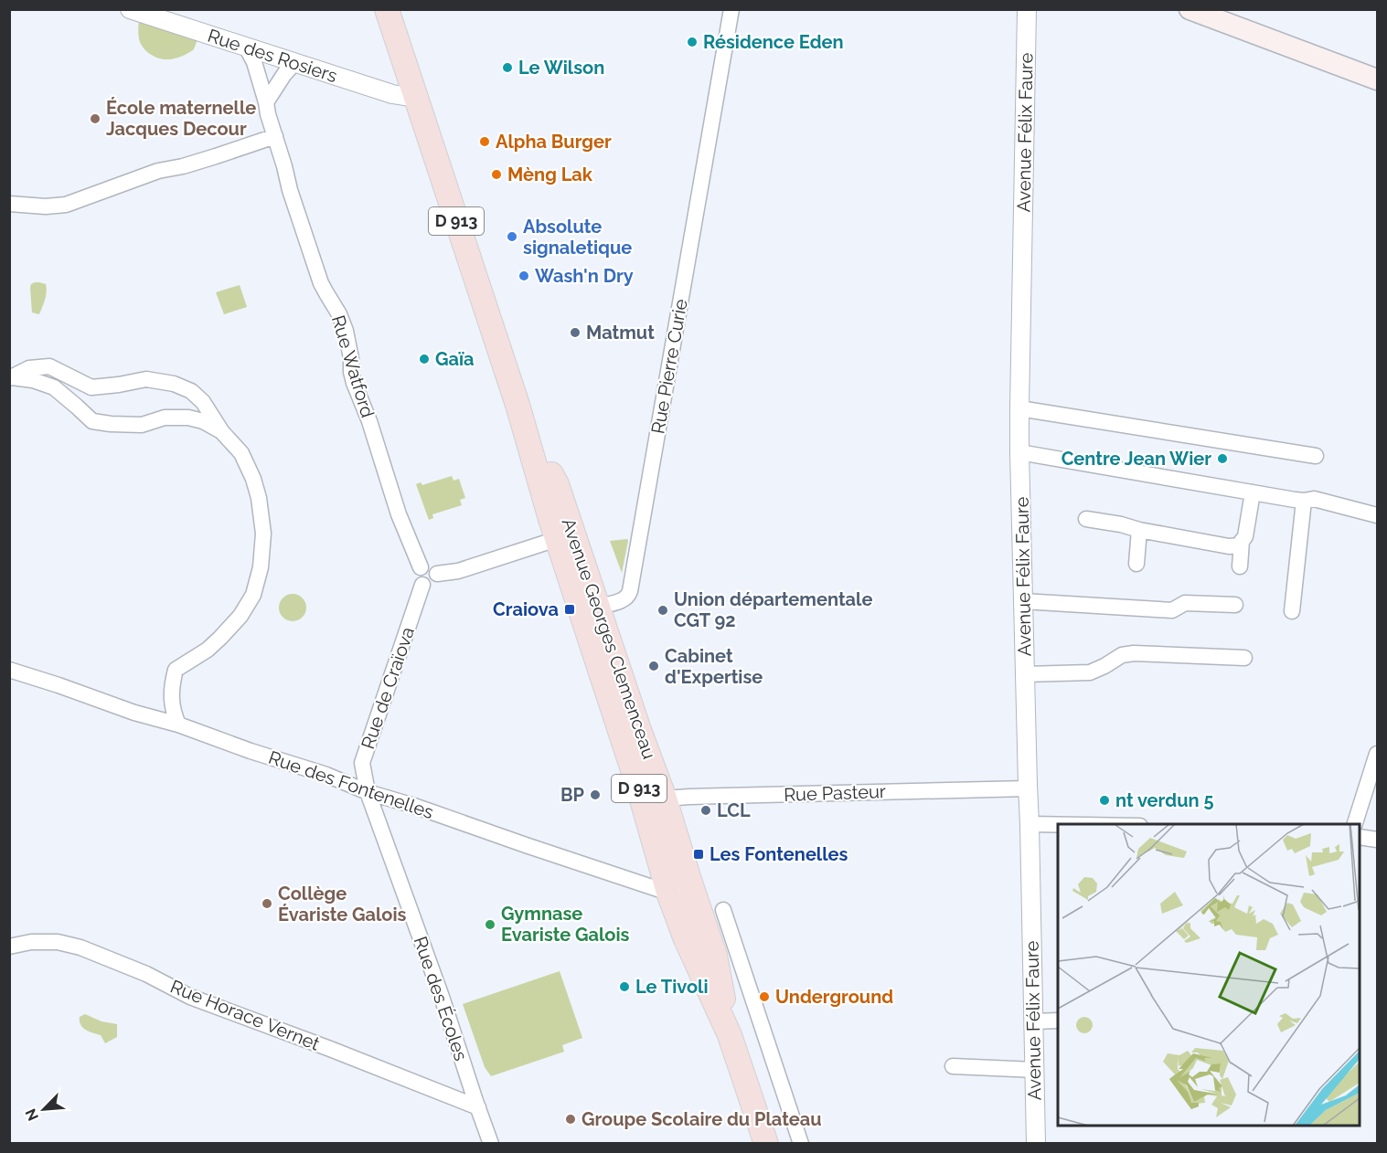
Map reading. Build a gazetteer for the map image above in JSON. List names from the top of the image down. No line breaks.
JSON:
{"streets":{"main road":["D 913","Avenue Georges Clemenceau"],"street":["Rue des Rosiers","Avenue Félix Faure","Rue Watford","Rue Pierre Curie","Rue de Craïova","Rue des Fontenelles","Rue Pasteur","Rue des Écoles","Rue Horace Vernet"]},"crossings":[["Rue des Rosiers","D 913"],["Rue des Rosiers","Rue Watford"],["Rue des Rosiers","Avenue Georges Clemenceau"],["Avenue Félix Faure","Rue Pasteur"],["D 913","Avenue Georges Clemenceau"],["Rue Watford","Rue de Craïova"],["Rue Pierre Curie","Avenue Georges Clemenceau"],["Avenue Georges Clemenceau","Rue des Fontenelles"],["Avenue Georges Clemenceau","Rue Pasteur"],["Rue de Craïova","Rue des Fontenelles"],["Rue de Craïova","Rue des Écoles"],["Rue des Fontenelles","Rue des Écoles"],["Rue des Écoles","Rue Horace Vernet"]],"places":{"other":["Résidence Eden","Le Wilson","École maternelle Jacques Decour","Alpha Burger","Mèng Lak","Absolute signaletique","Wash'n Dry","Matmut","Gaïa","Centre Jean Wier","Union départementale CGT 92","Cabinet d'Expertise","BP","nt verdun 5","LCL","Collège Évariste Galois","Gymnase Evariste Galois","Le Tivoli","Underground","Groupe Scolaire du Plateau"],"transit":["Craiova","Les Fontenelles"]},"north":"bottom left"}
